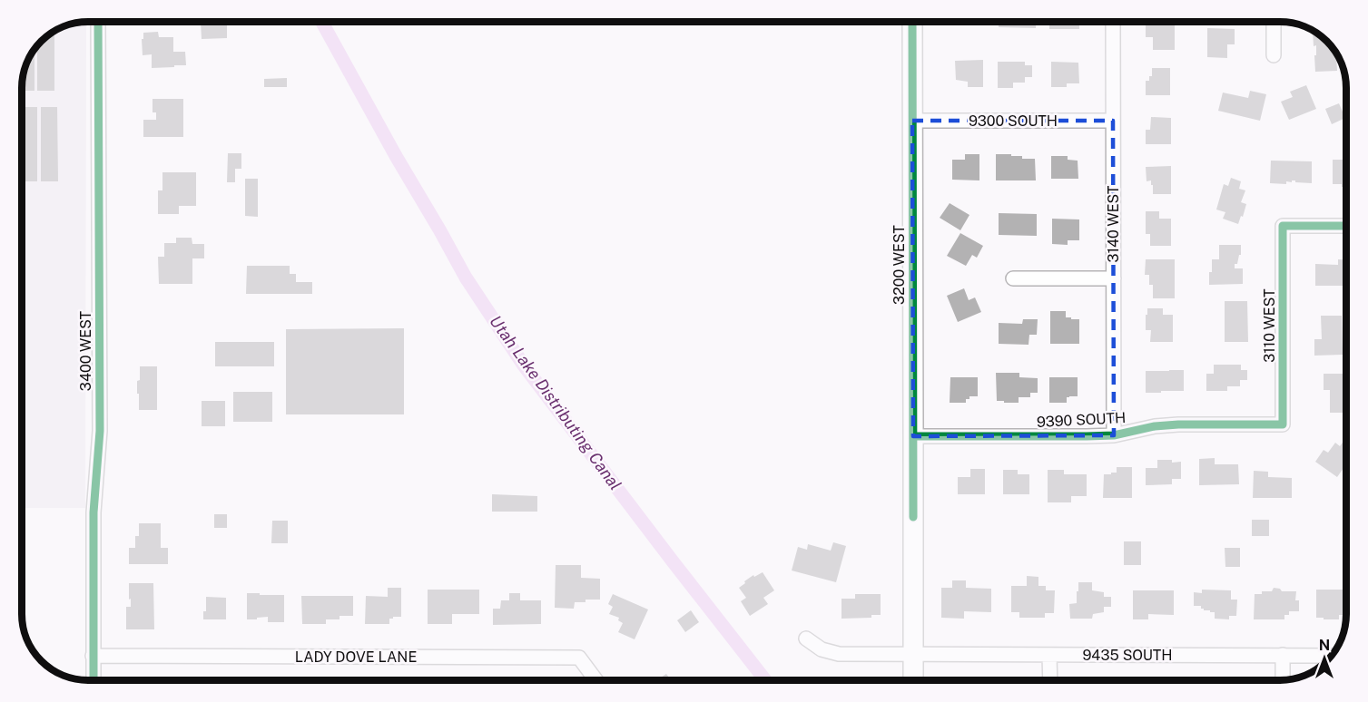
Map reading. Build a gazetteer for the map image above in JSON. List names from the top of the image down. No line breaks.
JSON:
{"streets":{"street":["9300 SOUTH","3140 WEST","3200 WEST","3110 WEST","3400 WEST","9390 SOUTH","9435 SOUTH","LADY DOVE LANE"]},"crossings":[["9300 SOUTH","3140 WEST"],["9300 SOUTH","3200 WEST"],["3140 WEST","9390 SOUTH"],["3200 WEST","9390 SOUTH"],["3200 WEST","9435 SOUTH"],["3110 WEST","9390 SOUTH"],["3400 WEST","LADY DOVE LANE"]],"water":["Utah Lake Distributing Canal"],"north":"top"}
